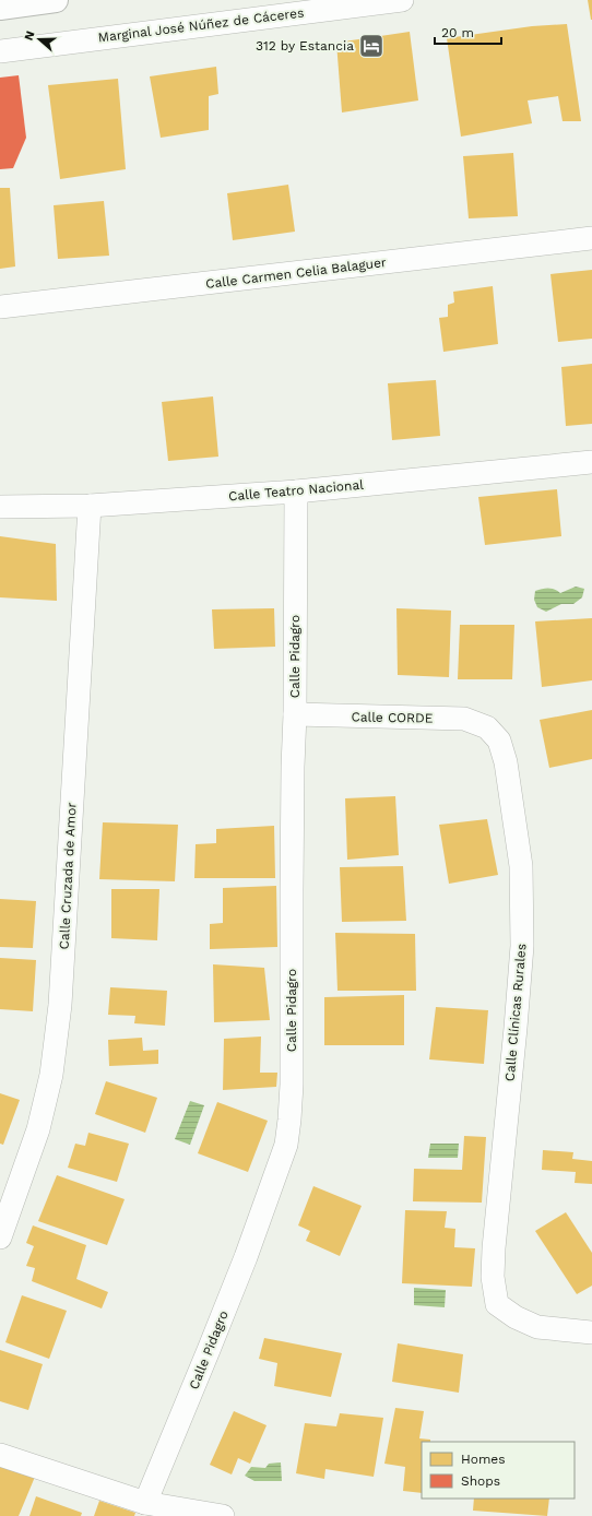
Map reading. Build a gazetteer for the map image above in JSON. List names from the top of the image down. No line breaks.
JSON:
{"streets":{"street":["Marginal José Núñez de Cáceres","Calle Carmen Celia Balaguer","Calle Teatro Nacional","Calle Pidagro","Calle CORDE","Calle Cruzada de Amor","Calle Clínicas Rurales"]},"crossings":[["Calle Teatro Nacional","Calle Pidagro"],["Calle Teatro Nacional","Calle Cruzada de Amor"],["Calle Pidagro","Calle CORDE"],["Calle CORDE","Calle Clínicas Rurales"]],"places":{"hotel":["312 by Estancia"]},"legend":["Homes","Shops"],"scale_bar":"20 m","north":"left"}
